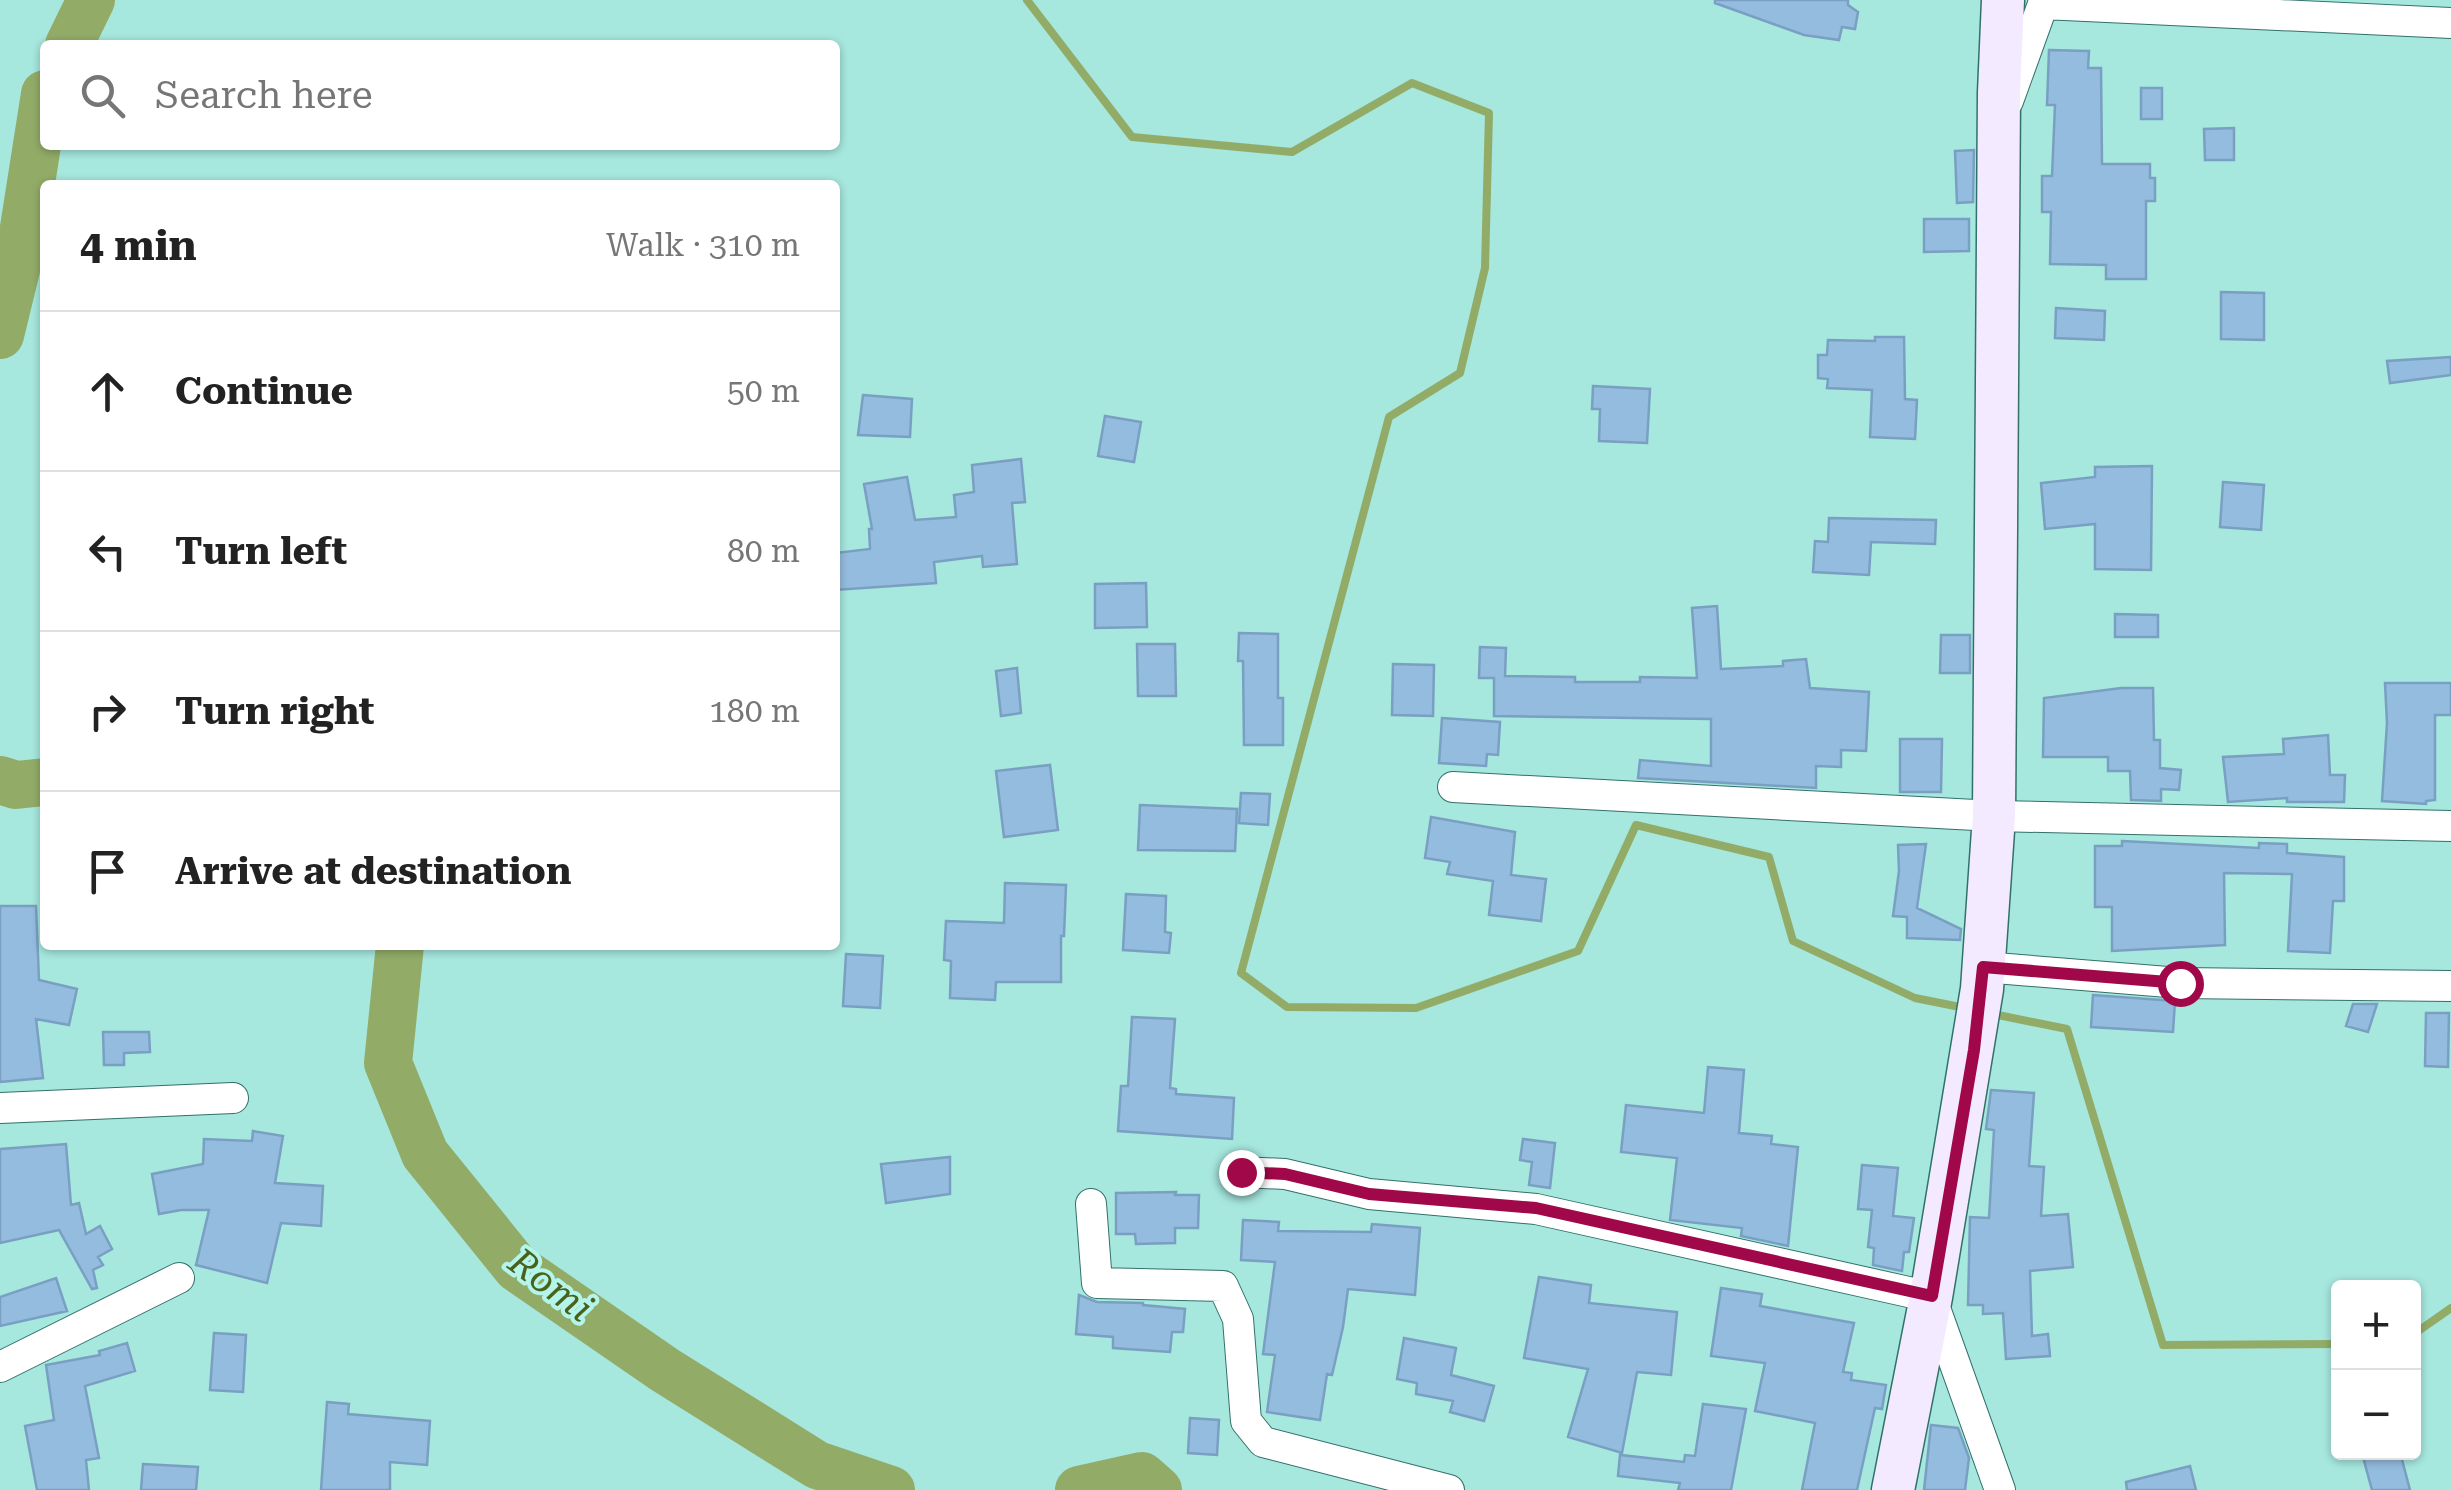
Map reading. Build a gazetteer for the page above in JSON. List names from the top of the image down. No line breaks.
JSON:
{"water":["Romi"],"page":{"search":"Search here","heading":["4 min","Walk · 310 m"],"list":[["Continue","50 m"],["Turn left","80 m"],["Turn right","180 m"],"Arrive at destination"],"map_buttons":["+","−"]}}
